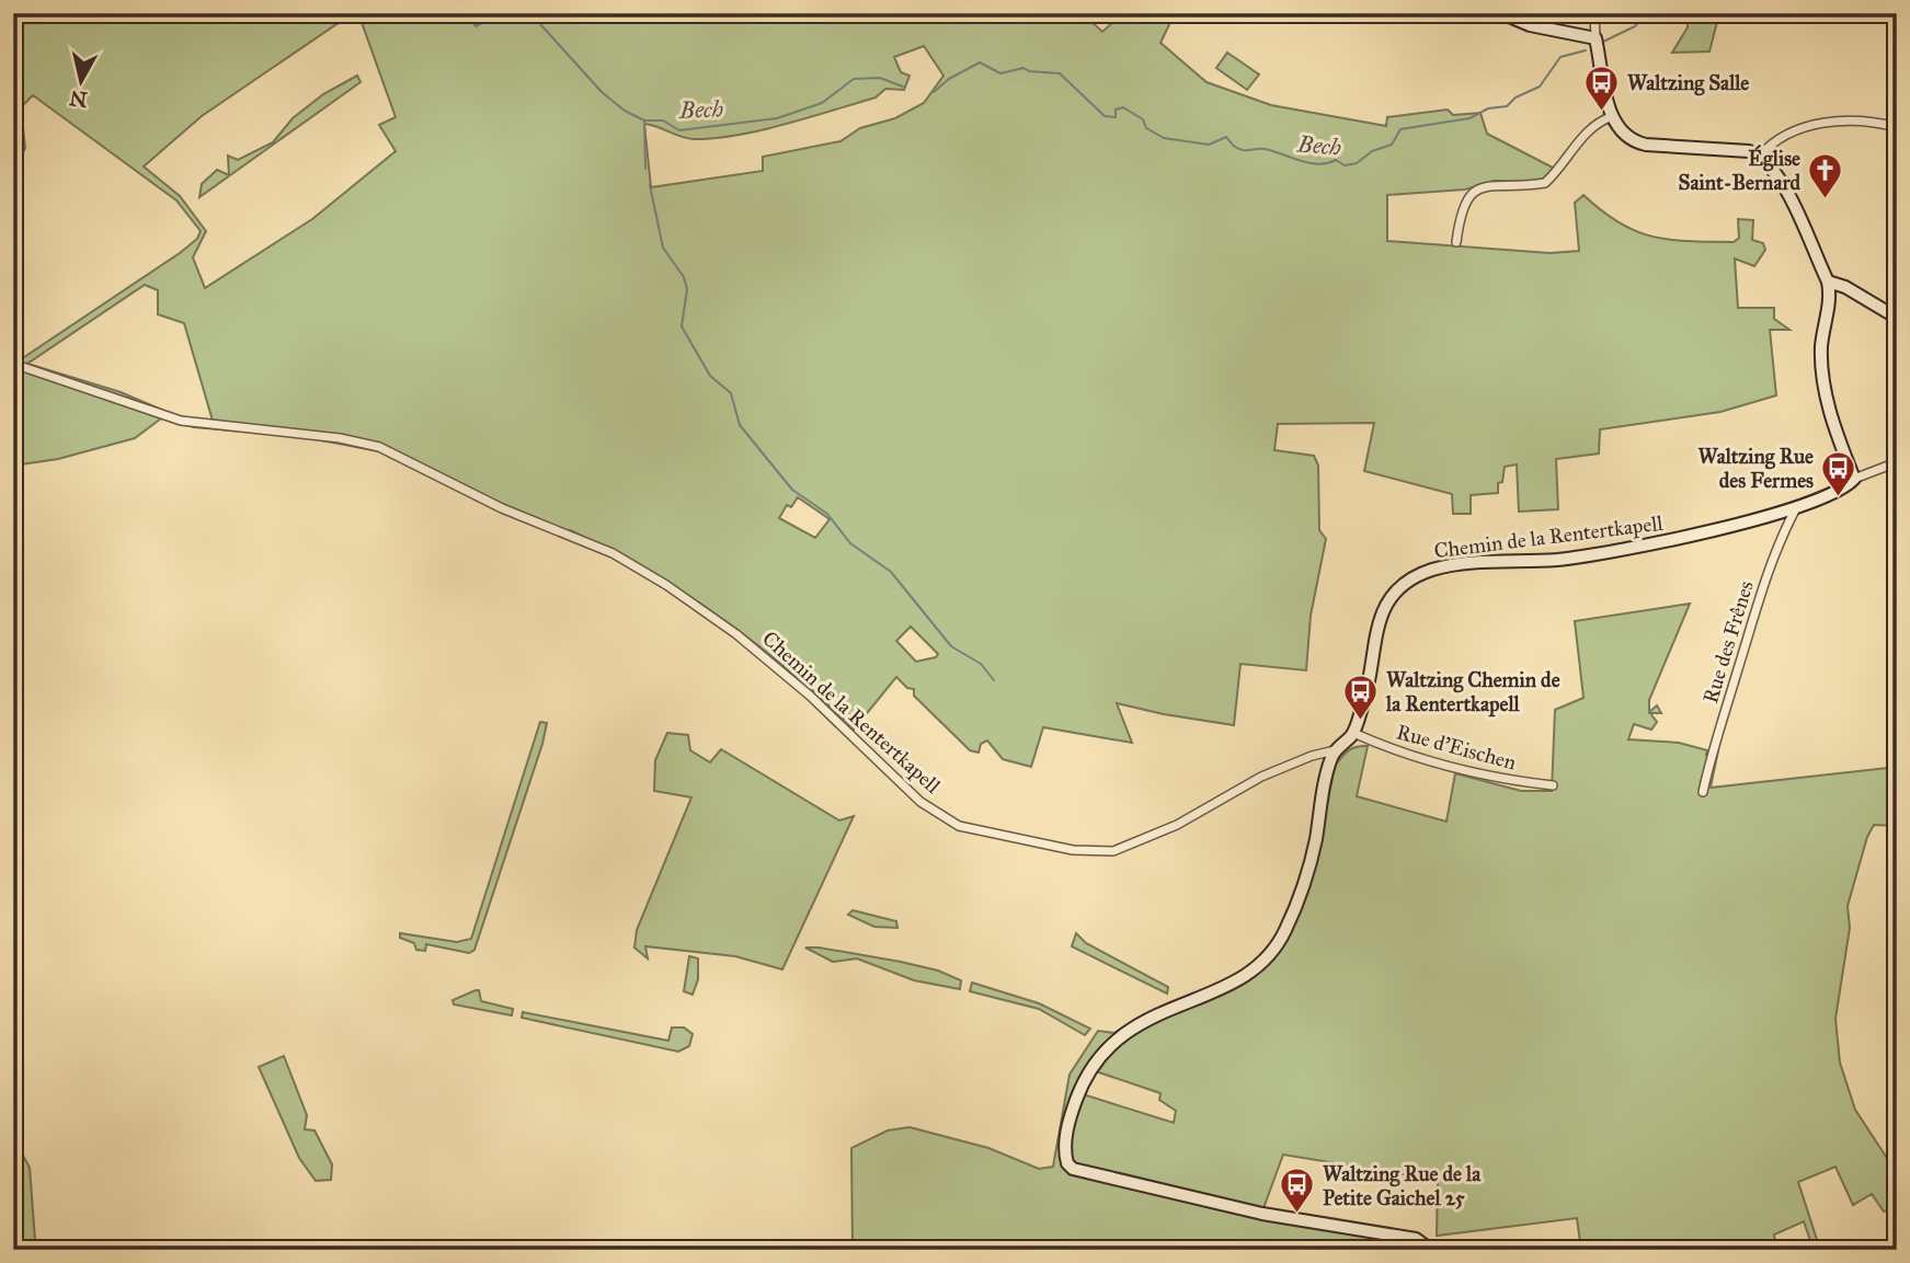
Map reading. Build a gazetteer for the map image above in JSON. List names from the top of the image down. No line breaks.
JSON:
{"streets":{"street":["Chemin de la Rentertkapell","Rue des Frênes","Rue d'Eischen"]},"crossings":[["Chemin de la Rentertkapell","Rue des Frênes"],["Chemin de la Rentertkapell","Rue d'Eischen"]],"water":["Bech"],"places":{"bus stop":["Waltzing Salle","Waltzing Rue des Fermes","Waltzing Chemin de la Rentertkapell","Waltzing Rue de la Petite Gaichel 25"],"church":["Église Saint-Bernard"]},"north":"bottom"}
